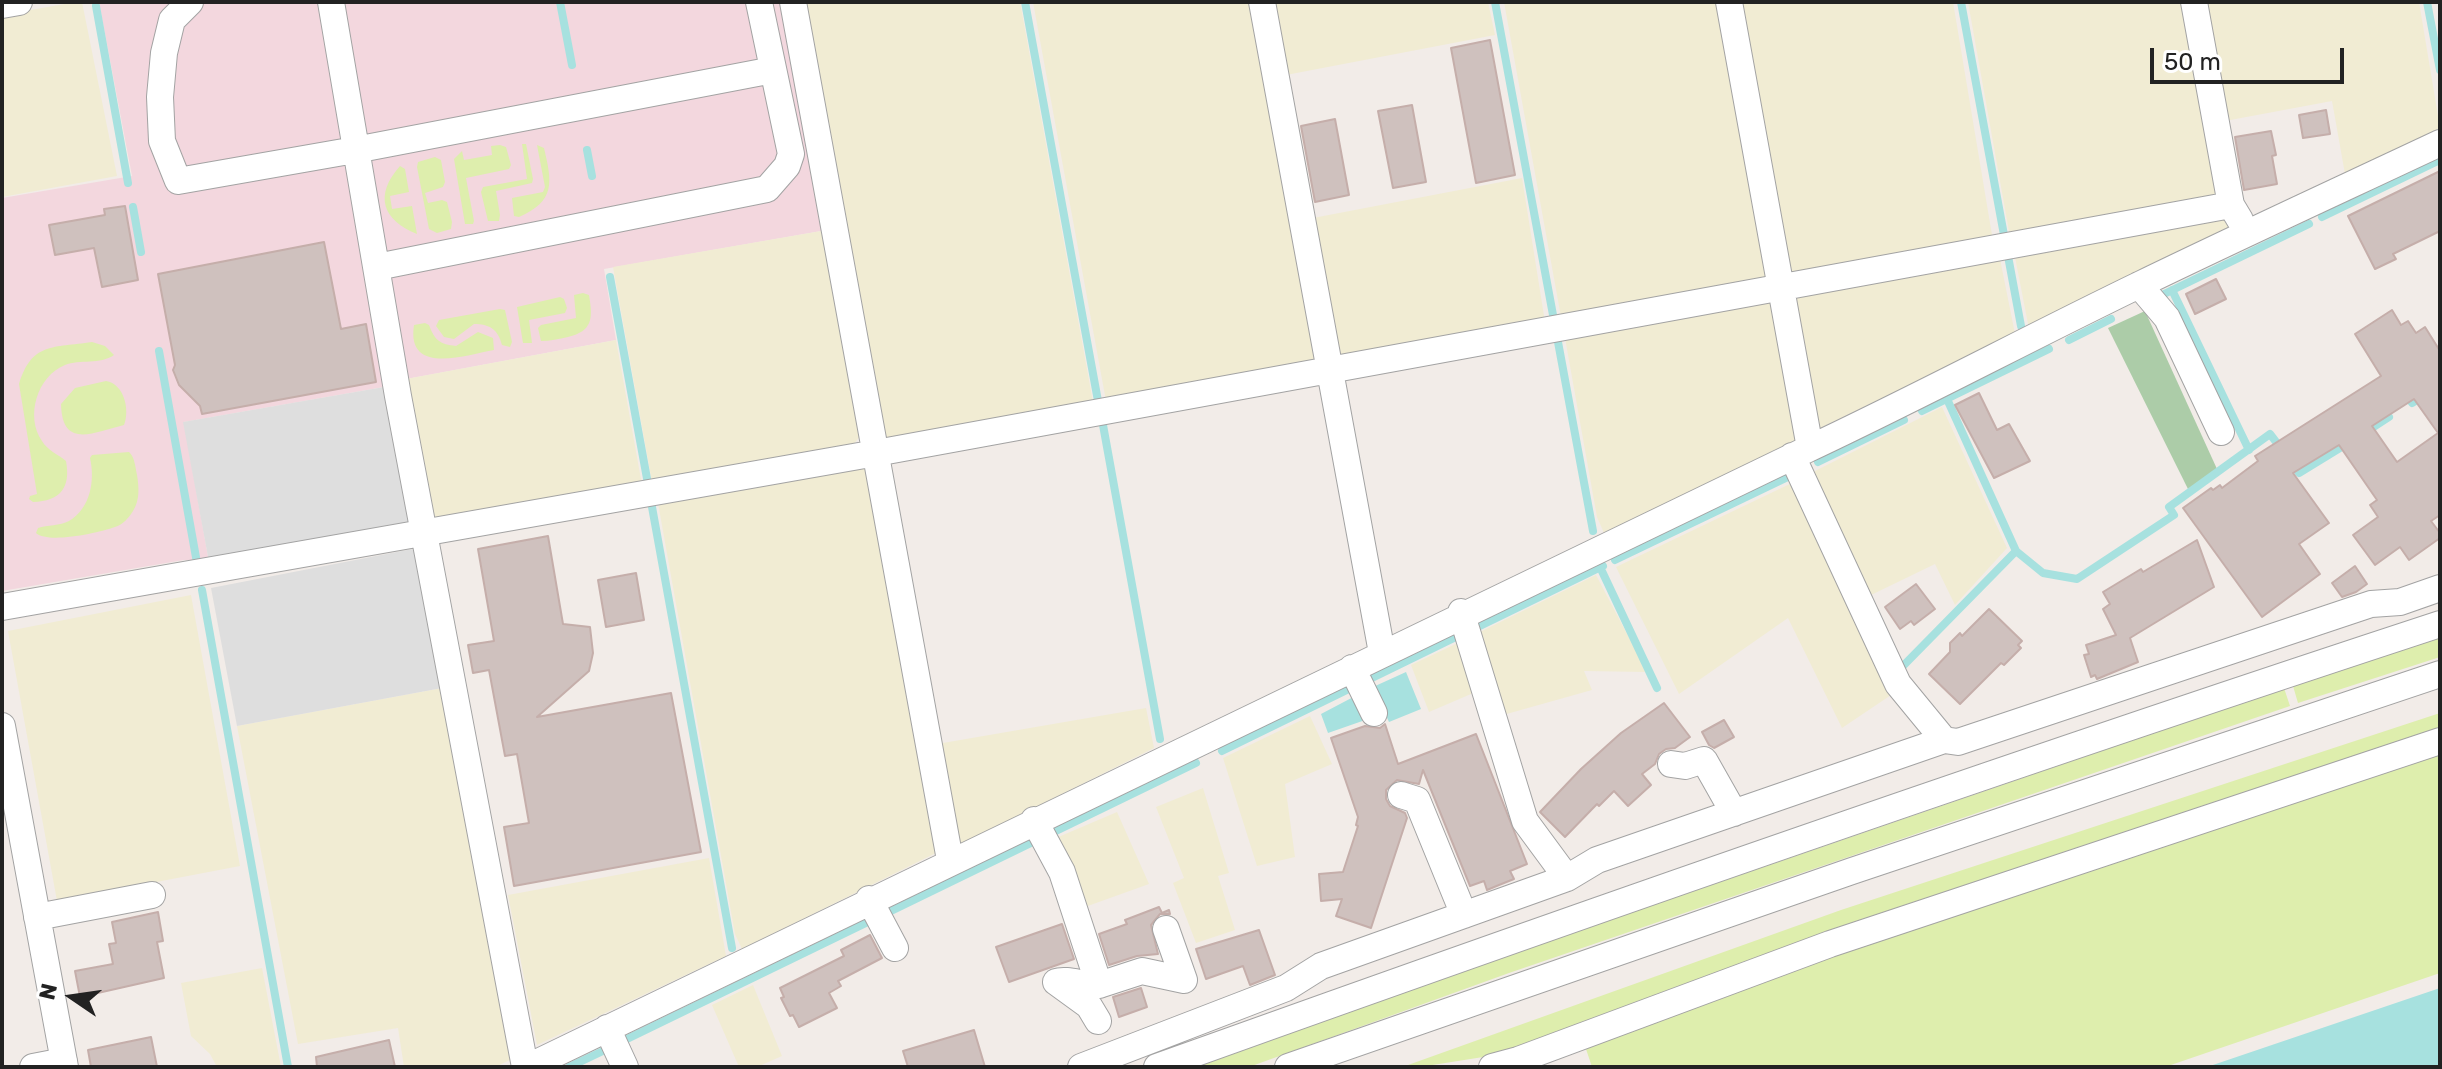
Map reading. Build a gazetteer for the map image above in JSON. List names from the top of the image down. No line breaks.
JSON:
{"scale_bar":"50 m","north":"left"}
